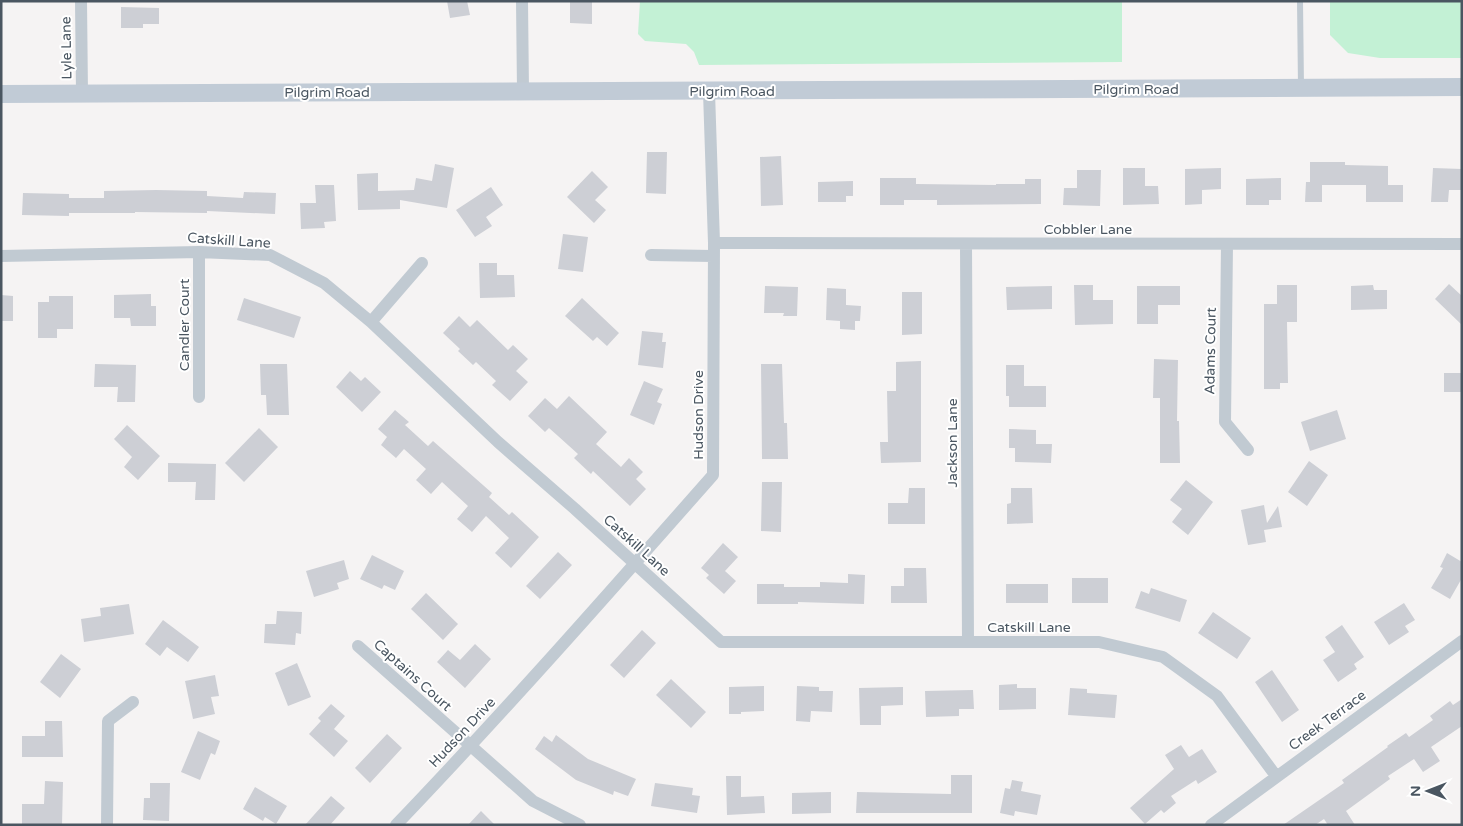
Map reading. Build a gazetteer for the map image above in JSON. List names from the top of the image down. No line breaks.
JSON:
{"streets":{"street":["Lyle Lane","Pilgrim Road","Cobbler Lane","Catskill Lane","Candler Court","Adams Court","Hudson Drive","Jackson Lane","Captains Court","Creek Terrace"]},"crossings":[["Lyle Lane","Pilgrim Road"],["Pilgrim Road","Hudson Drive"],["Cobbler Lane","Adams Court"],["Cobbler Lane","Hudson Drive"],["Cobbler Lane","Jackson Lane"],["Catskill Lane","Candler Court"],["Catskill Lane","Hudson Drive"],["Catskill Lane","Jackson Lane"],["Catskill Lane","Creek Terrace"],["Hudson Drive","Captains Court"]],"north":"left"}
